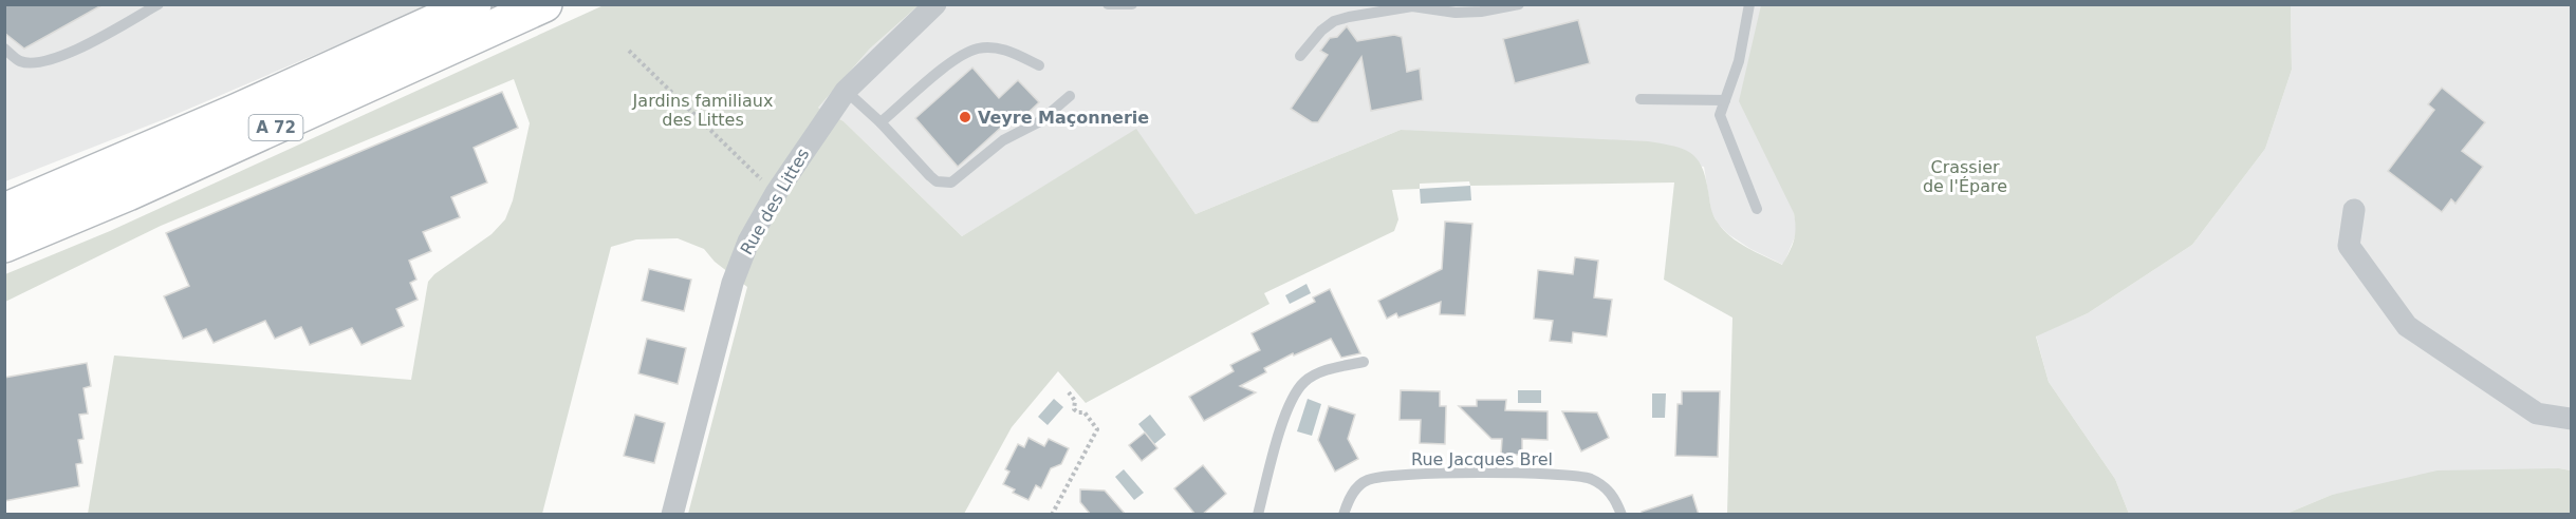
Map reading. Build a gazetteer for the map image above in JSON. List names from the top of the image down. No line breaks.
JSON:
{"streets":{"highway":["A 72"],"street":["Rue des Littes"],"lane":["Rue Jacques Brel"]},"parks":["Jardins familiaux des Littes","Crassier de l'Épare"],"places":["Veyre Maçonnerie"]}
